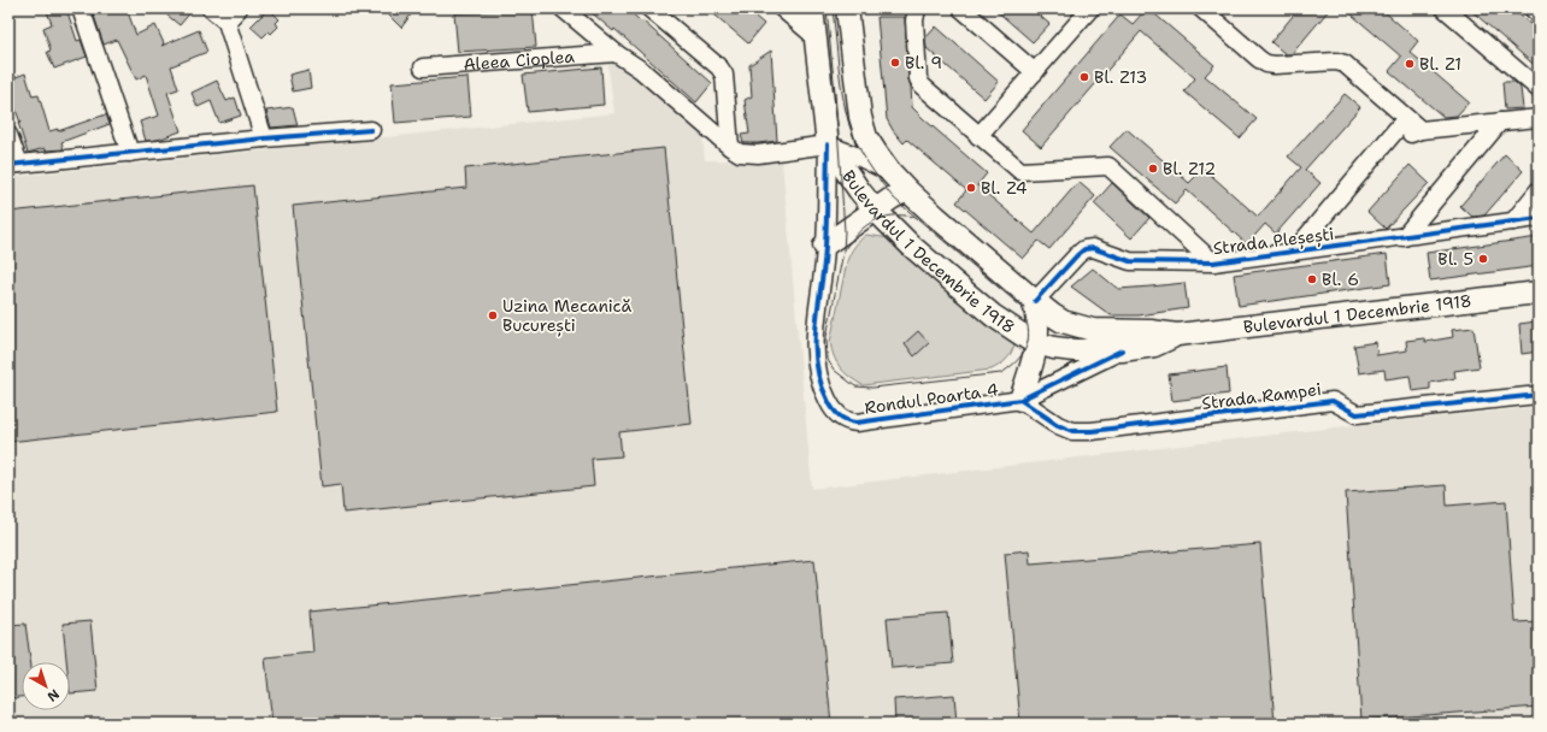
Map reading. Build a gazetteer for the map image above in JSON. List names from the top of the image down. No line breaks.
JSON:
{"streets":{"main road":["Bulevardul 1 Decembrie 1918"],"street":["Aleea Cioplea","Strada Pleșești","Strada Rampei","Rondul Poarta 4"]},"crossings":[["Strada Pleșești","Bulevardul 1 Decembrie 1918"],["Bulevardul 1 Decembrie 1918","Rondul Poarta 4"],["Strada Rampei","Rondul Poarta 4"]],"places":["Bl. 9","Bl. Z1","Bl. Z13","Bl. Z12","Bl. Z4","Bl. 5","Bl. 6","Uzina Mecanică București"],"north":"bottom right"}
